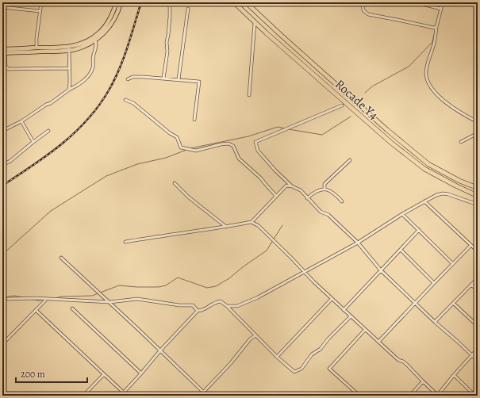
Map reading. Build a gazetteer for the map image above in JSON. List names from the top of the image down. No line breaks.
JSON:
{"streets":{"highway":["Rocade Y4"]},"scale_bar":"200 m"}
